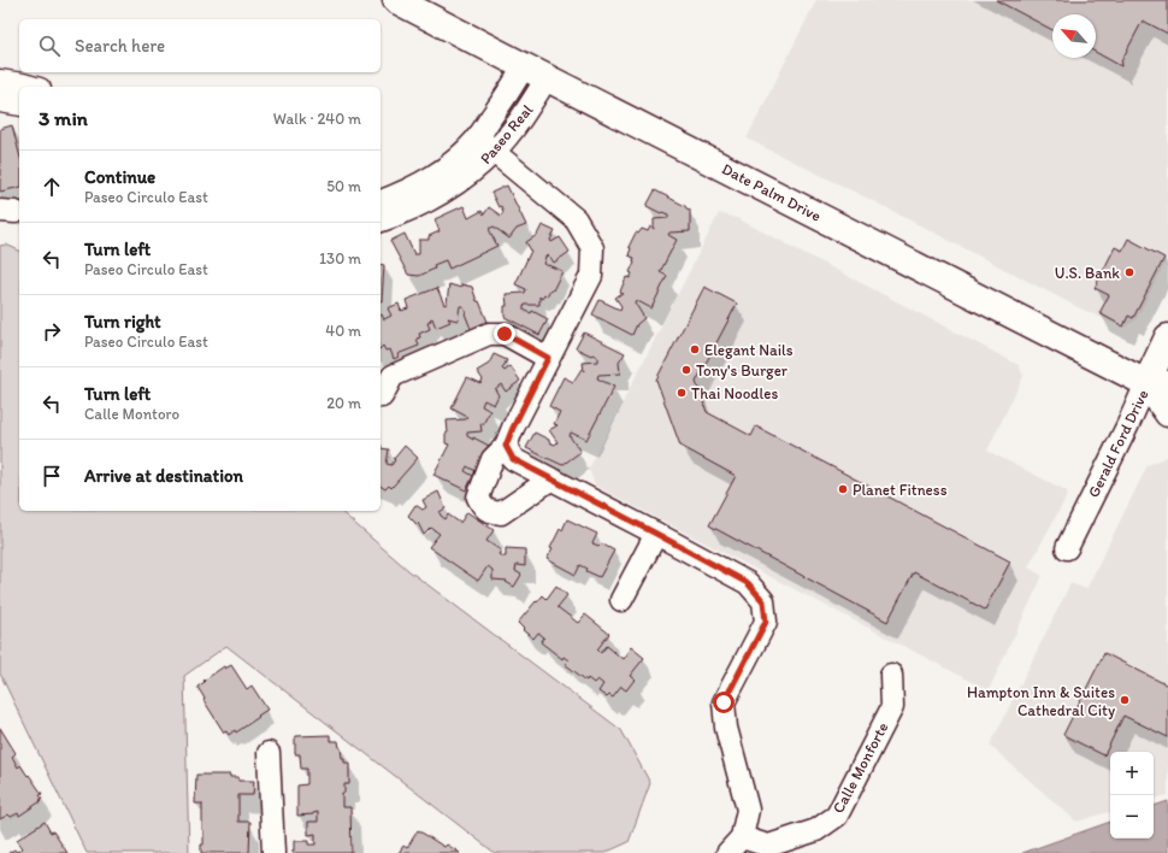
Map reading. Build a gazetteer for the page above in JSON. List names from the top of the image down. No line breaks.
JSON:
{"streets":{"main road":["Date Palm Drive","Gerald Ford Drive"],"street":["Paseo Real","Calle Monforte"]},"crossings":[["Paseo Real","Date Palm Drive"],["Date Palm Drive","Gerald Ford Drive"]],"places":["U.S. Bank","Elegant Nails","Tony's Burger","Thai Noodles","Planet Fitness","Hampton Inn & Suites Cathedral City"],"north":"top left","page":{"search":"Search here","heading":["3 min","Walk · 240 m"],"list":[["Continue","Paseo Circulo East","50 m"],["Turn left","Paseo Circulo East","130 m"],["Turn right","Paseo Circulo East","40 m"],["Turn left","Calle Montoro","20 m"],"Arrive at destination"],"map_buttons":["+","−"]}}
